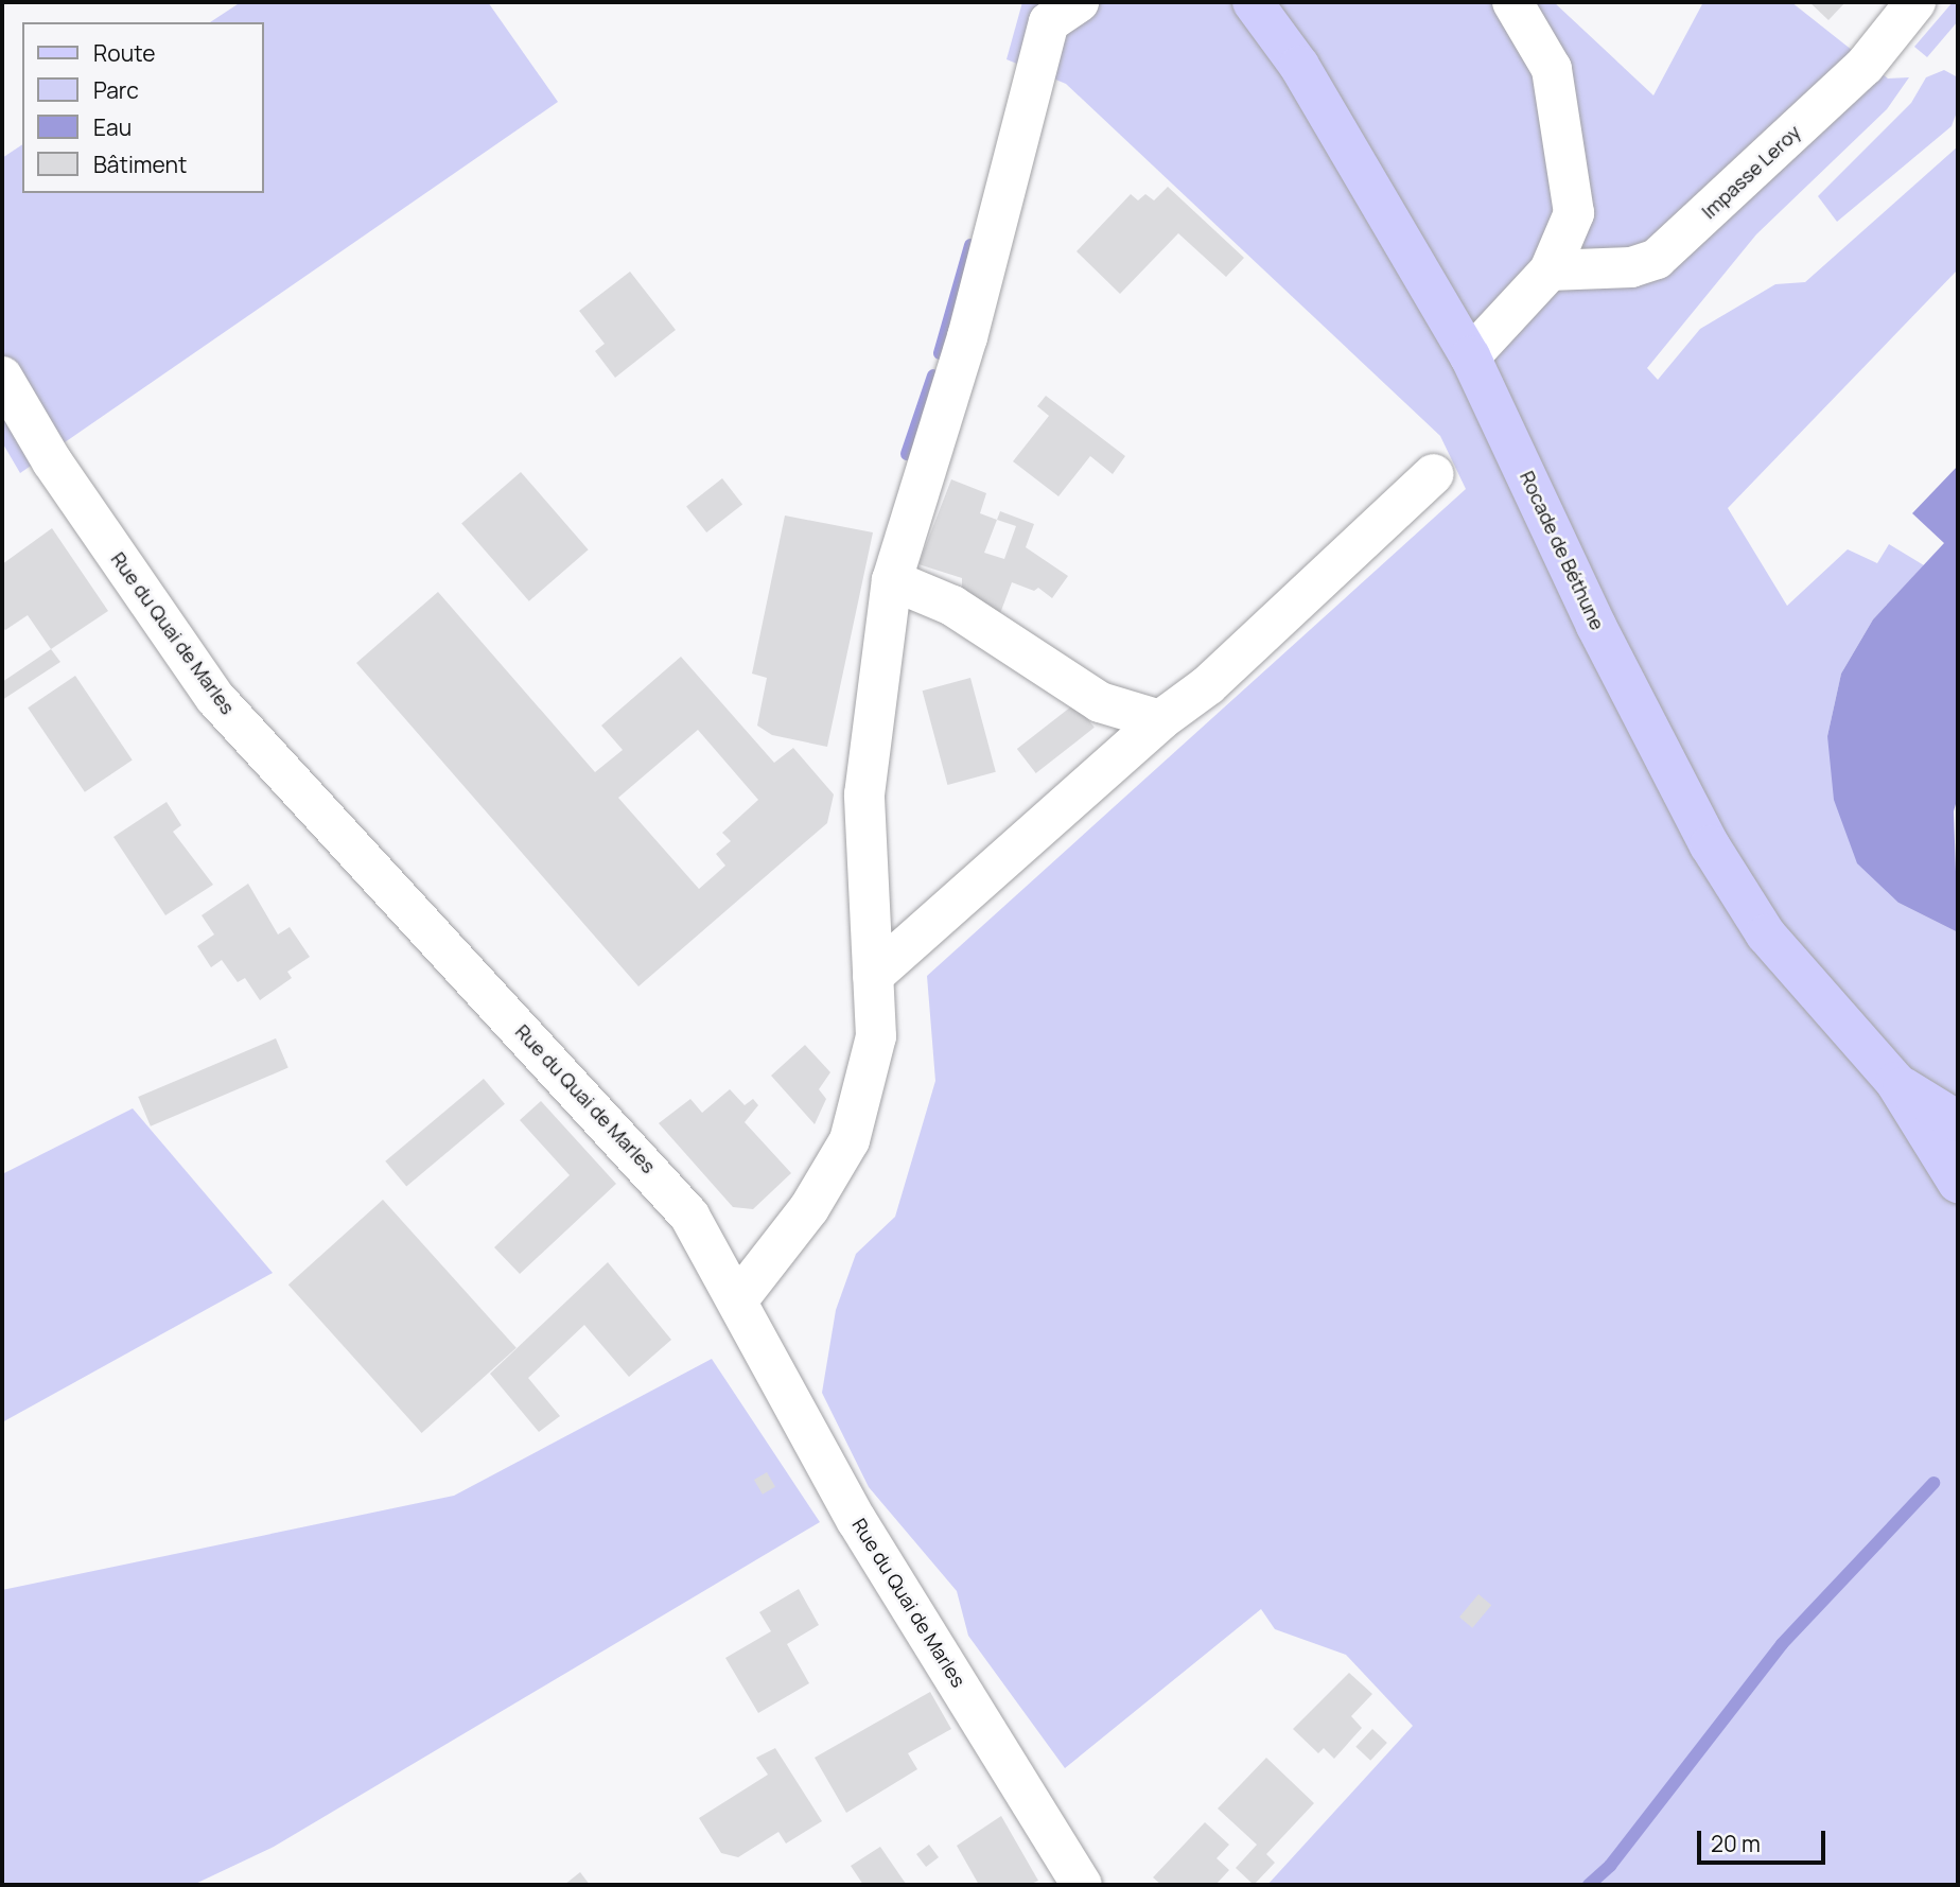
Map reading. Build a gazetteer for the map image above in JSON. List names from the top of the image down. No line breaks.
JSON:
{"streets":{"main road":["Rocade de Béthune"],"street":["Impasse Leroy","Rue du Quai de Marles"]},"legend":["Route","Parc","Eau","Bâtiment"],"scale_bar":"20 m"}
